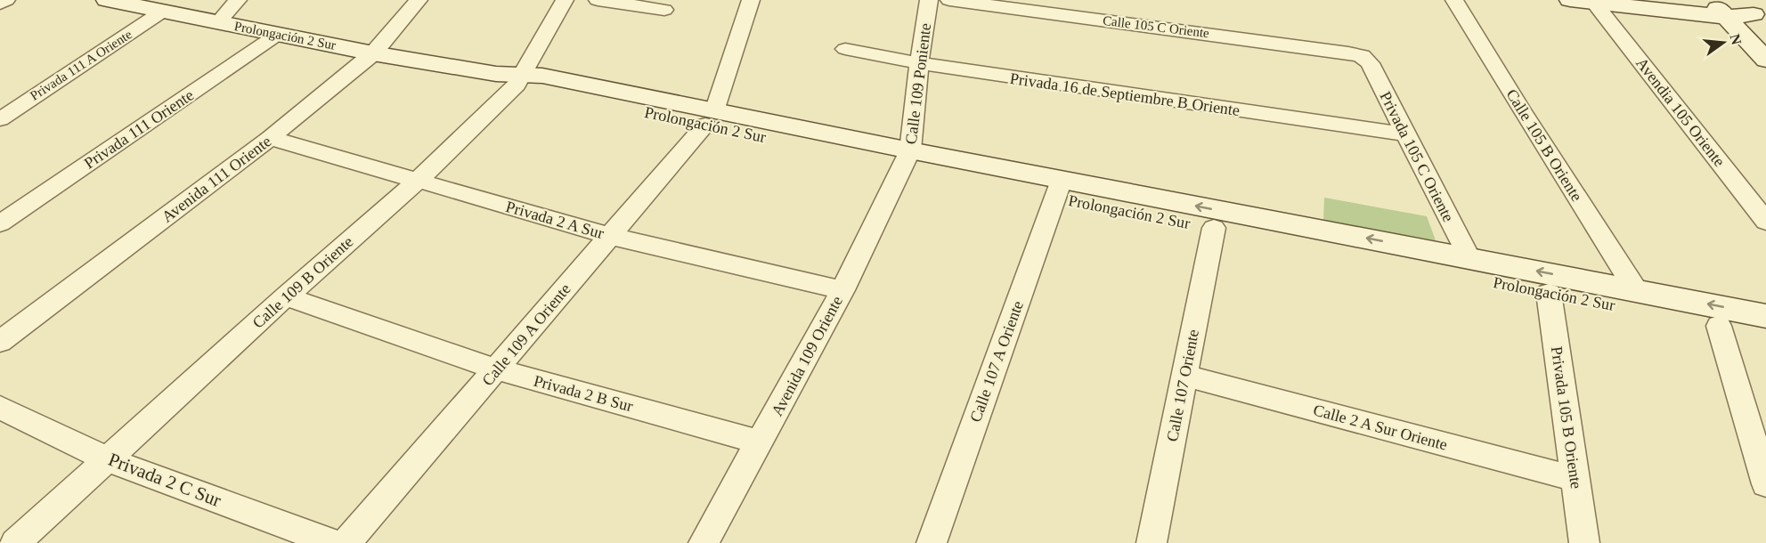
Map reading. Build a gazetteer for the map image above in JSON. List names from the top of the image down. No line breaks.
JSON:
{"streets":{"street":["Calle 105 C Oriente","Prolongación 2 Sur","Privada 111 A Oriente","Calle 109 Poniente","Privada 16 de Septiembre B Oriente","Avendia 105 Oriente","Privada 111 Oriente","Calle 105 B Oriente","Privada 105 C Oriente","Avenida 111 Oriente","Privada 2 A Sur","Calle 109 B Oriente","Calle 109 A Oriente","Avenida 109 Oriente","Calle 107 A Oriente","Calle 107 Oriente","Privada 2 B Sur","Privada 105 B Oriente","Calle 2 A Sur Oriente","Privada 2 C Sur"]},"crossings":[["Calle 105 C Oriente","Privada 105 C Oriente"],["Prolongación 2 Sur","Privada 111 A Oriente"],["Prolongación 2 Sur","Calle 109 Poniente"],["Prolongación 2 Sur","Privada 111 Oriente"],["Prolongación 2 Sur","Calle 105 B Oriente"],["Prolongación 2 Sur","Privada 105 C Oriente"],["Prolongación 2 Sur","Avenida 111 Oriente"],["Prolongación 2 Sur","Calle 109 B Oriente"],["Prolongación 2 Sur","Calle 109 A Oriente"],["Prolongación 2 Sur","Avenida 109 Oriente"],["Prolongación 2 Sur","Calle 107 A Oriente"],["Prolongación 2 Sur","Calle 107 Oriente"],["Prolongación 2 Sur","Privada 105 B Oriente"],["Calle 109 Poniente","Privada 16 de Septiembre B Oriente"],["Calle 109 Poniente","Avenida 109 Oriente"],["Privada 16 de Septiembre B Oriente","Privada 105 C Oriente"],["Avenida 111 Oriente","Privada 2 A Sur"],["Privada 2 A Sur","Calle 109 B Oriente"],["Privada 2 A Sur","Calle 109 A Oriente"],["Privada 2 A Sur","Avenida 109 Oriente"],["Calle 109 B Oriente","Privada 2 B Sur"],["Calle 109 B Oriente","Privada 2 C Sur"],["Calle 109 A Oriente","Privada 2 B Sur"],["Avenida 109 Oriente","Privada 2 B Sur"],["Calle 107 Oriente","Calle 2 A Sur Oriente"],["Privada 105 B Oriente","Calle 2 A Sur Oriente"]],"north":"right"}
